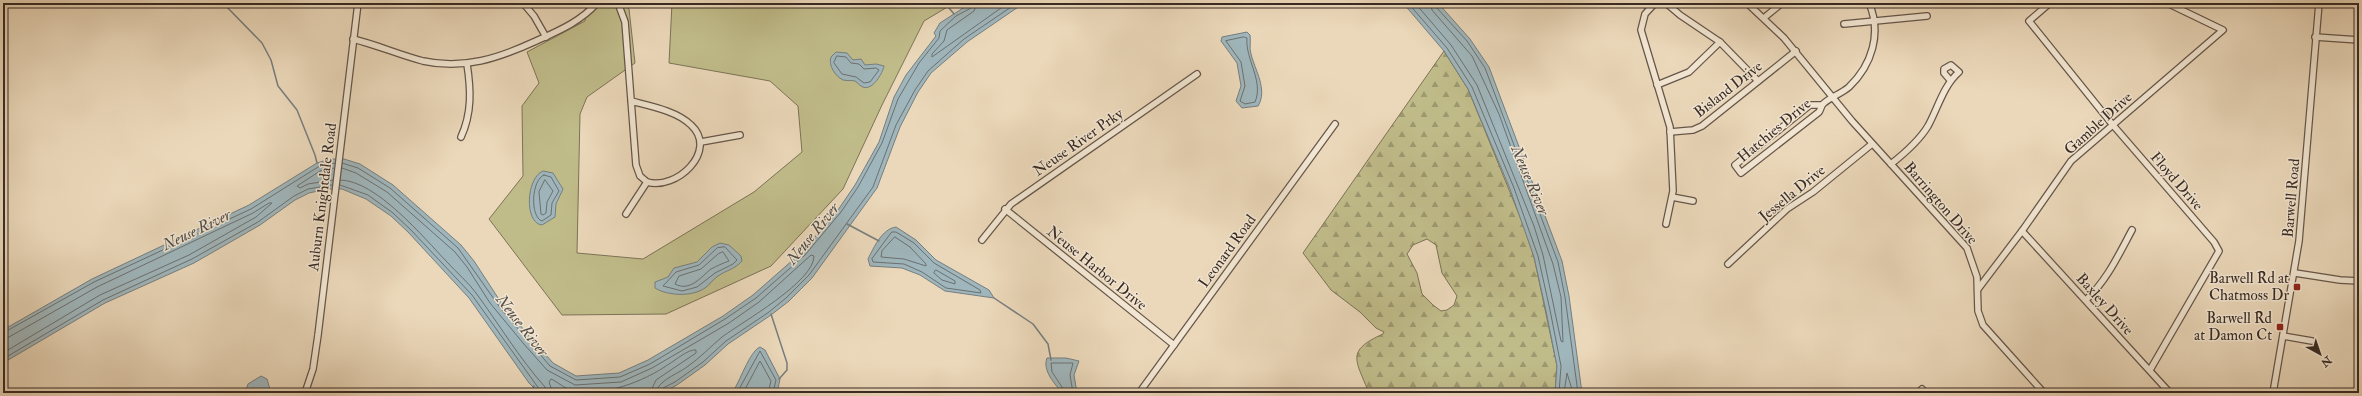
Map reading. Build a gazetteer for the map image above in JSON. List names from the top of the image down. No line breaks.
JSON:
{"streets":{"street":["Bisland Drive","Gamble Drive","Hatchies Drive","Neuse River Prky","Floyd Drive","Jessella Drive","Auburn Knightdale Road","Barwell Road","Barrington Drive","Leonard Road","Neuse Harbor Drive","Baxley Drive"]},"crossings":[["Bisland Drive","Barrington Drive"],["Gamble Drive","Floyd Drive"],["Gamble Drive","Barrington Drive"],["Gamble Drive","Baxley Drive"],["Hatchies Drive","Barrington Drive"],["Neuse River Prky","Neuse Harbor Drive"],["Floyd Drive","Baxley Drive"],["Jessella Drive","Barrington Drive"],["Leonard Road","Neuse Harbor Drive"]],"water":["Neuse River"],"places":{"transit":["Barwell Rd at Chatmoss Dr","Barwell Rd at Damon Ct"]},"north":"bottom right"}
